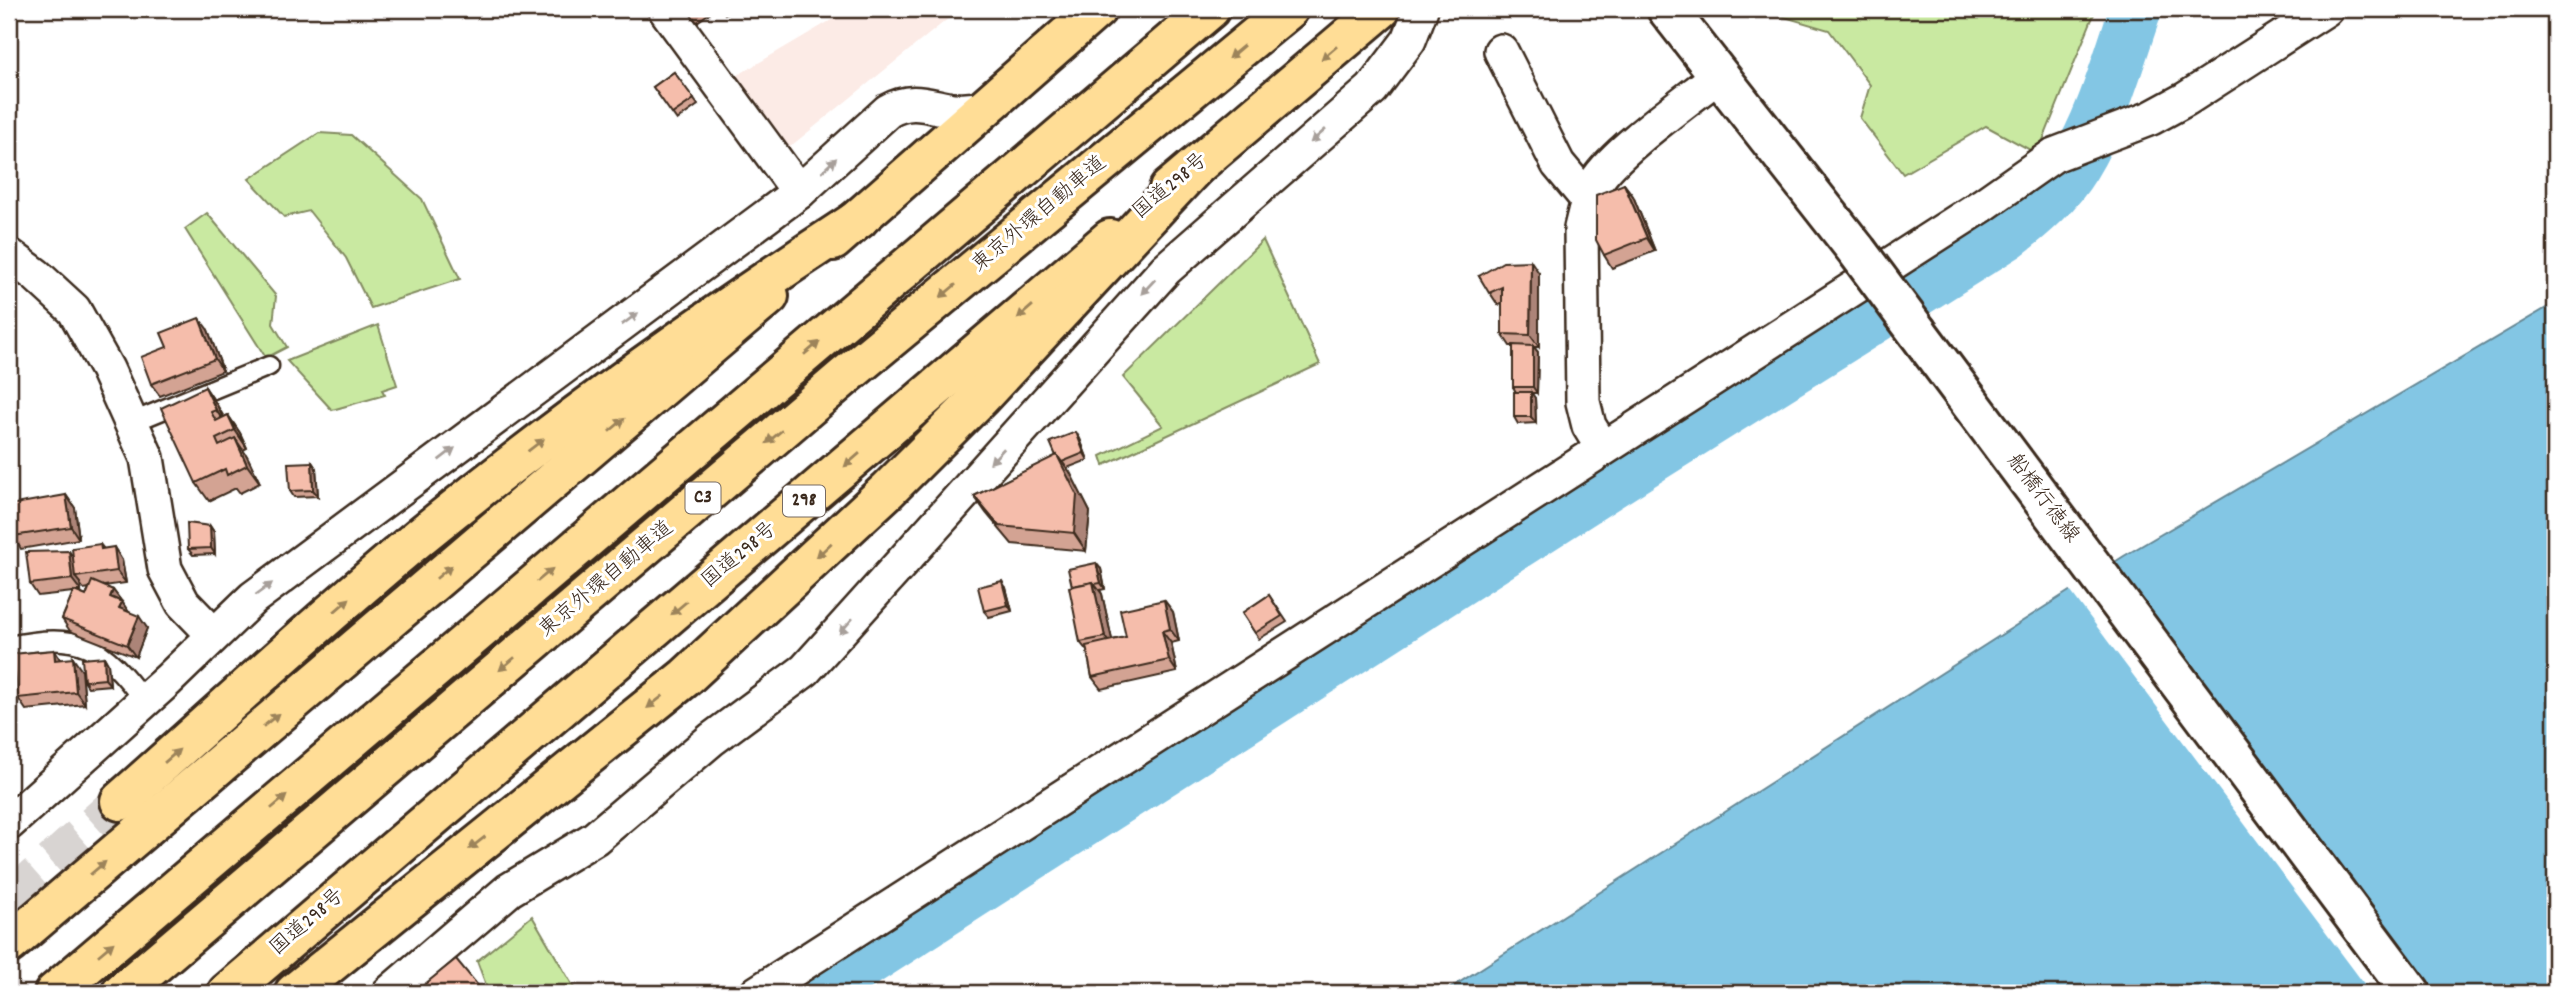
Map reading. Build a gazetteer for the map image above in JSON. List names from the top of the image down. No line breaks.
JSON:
{"streets":{"highway":["国道298号","東京外環自動車道","C3","298"],"main road":["船橋行徳線"]}}
